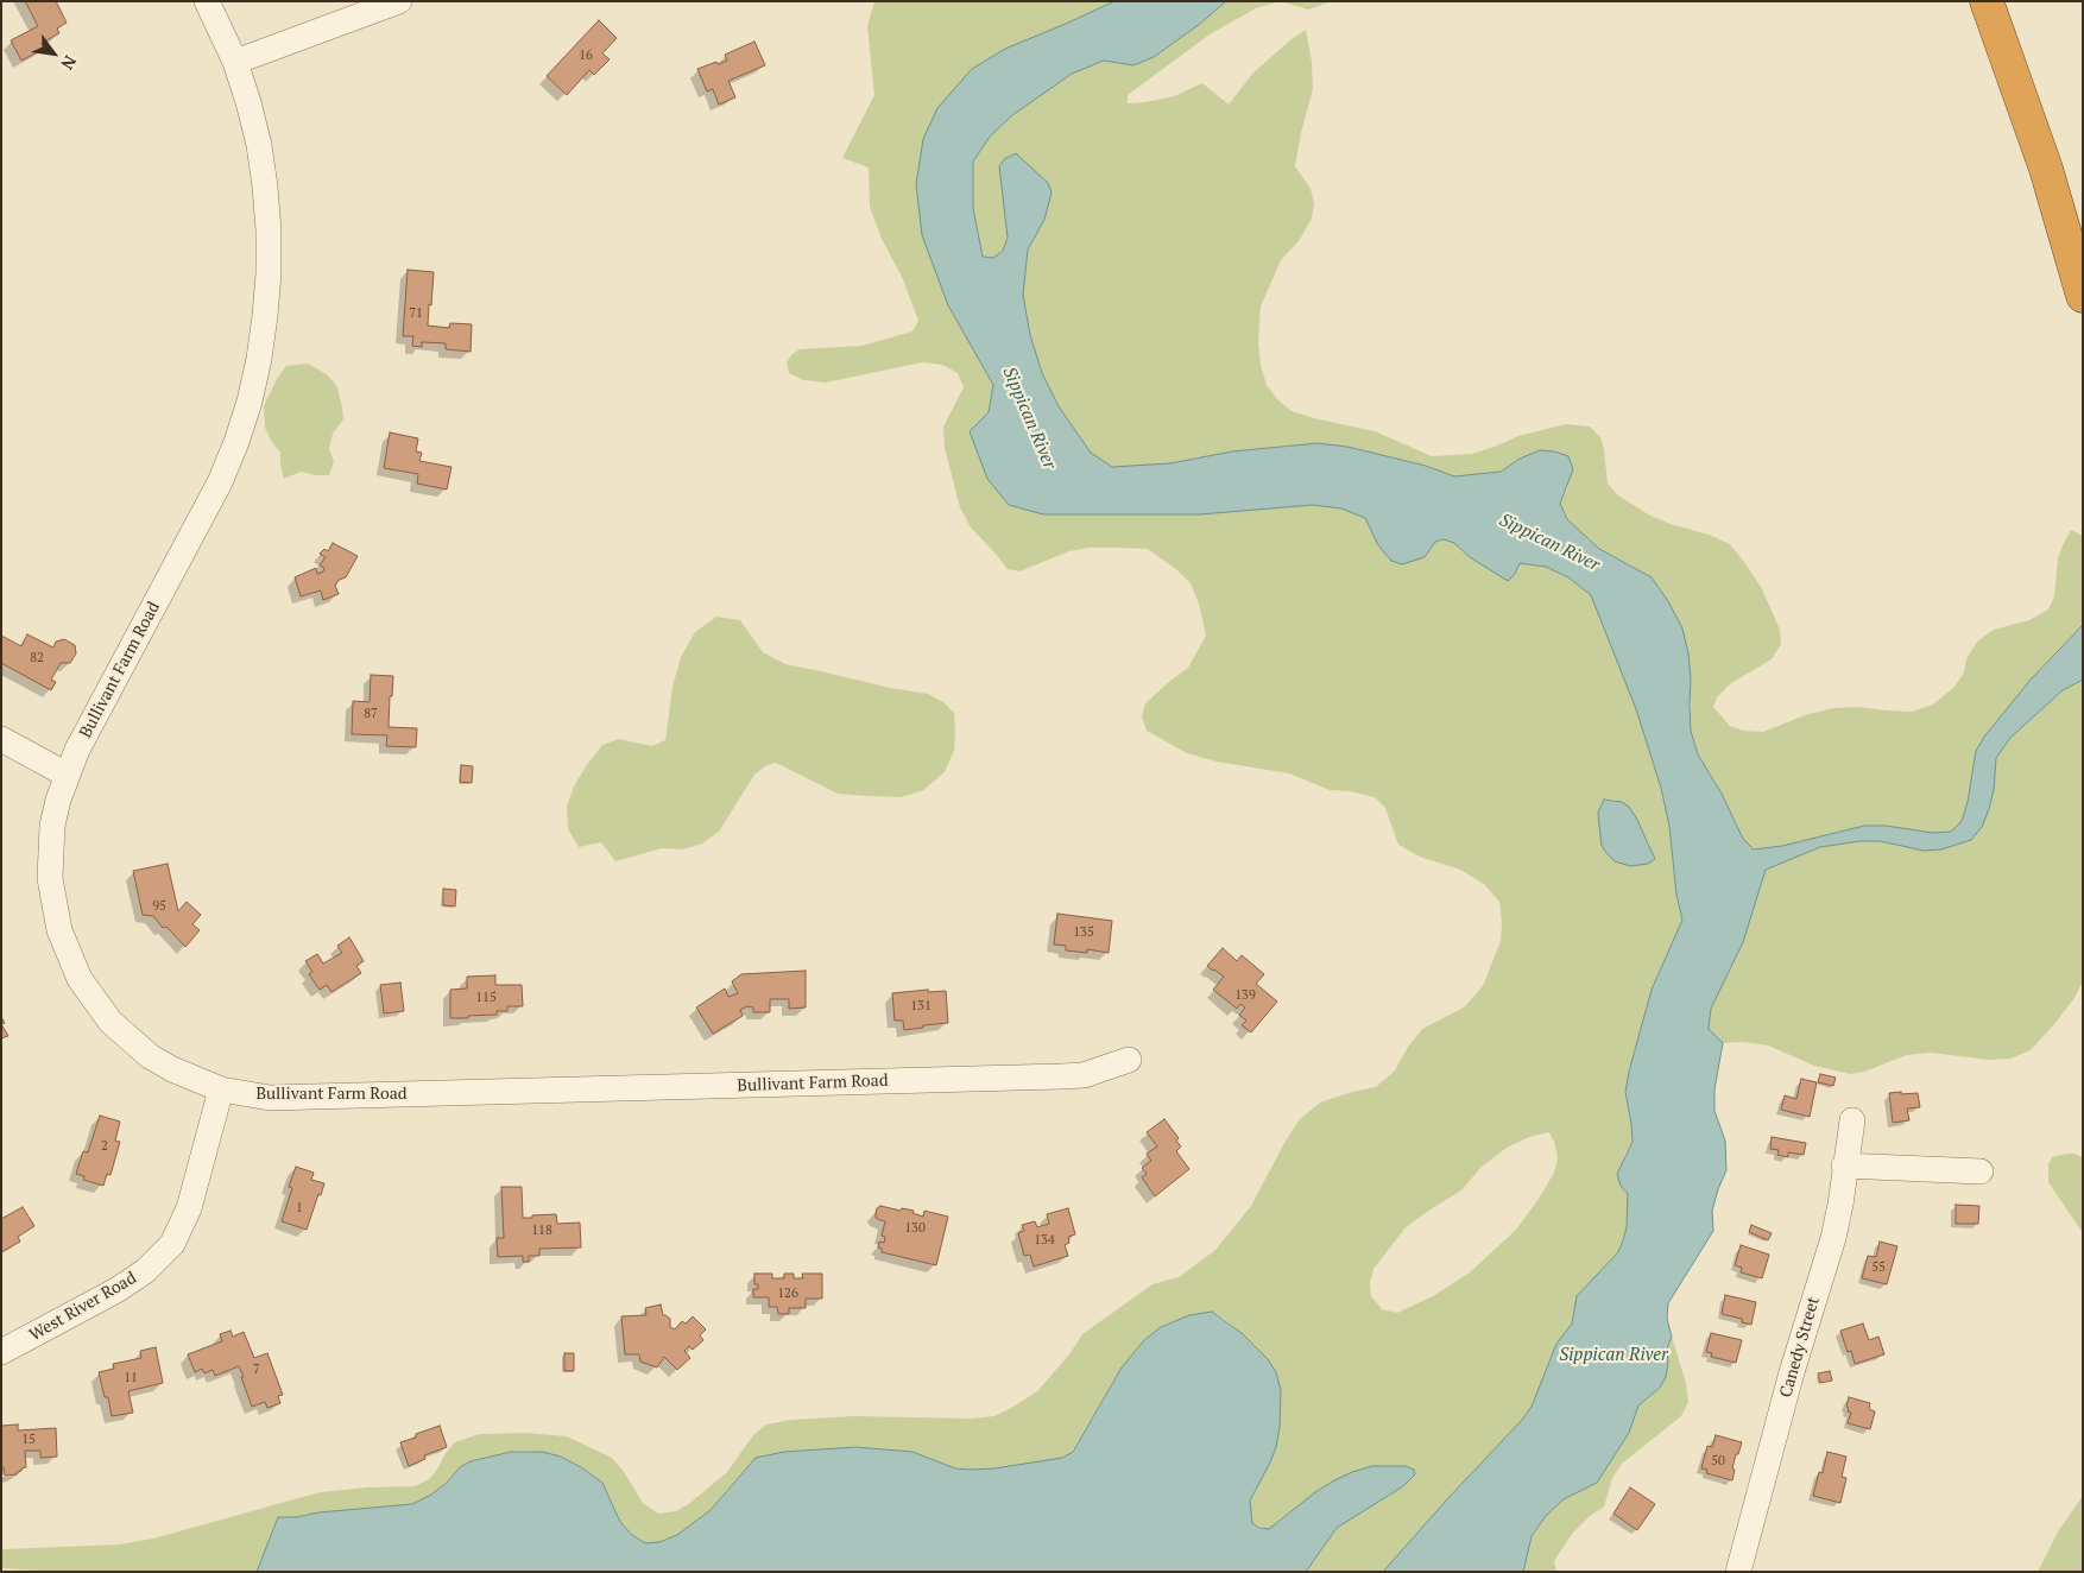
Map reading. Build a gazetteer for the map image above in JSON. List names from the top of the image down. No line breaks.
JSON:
{"streets":{"street":["Bullivant Farm Road","West River Road","Canedy Street"]},"crossings":[["Bullivant Farm Road","West River Road"]],"water":["Sippican River"],"house_numbers":["16","71","82","87","95","135","139","115","131","2","1","130","118","134","55","126","7","11","15","50"],"north":"bottom right"}
